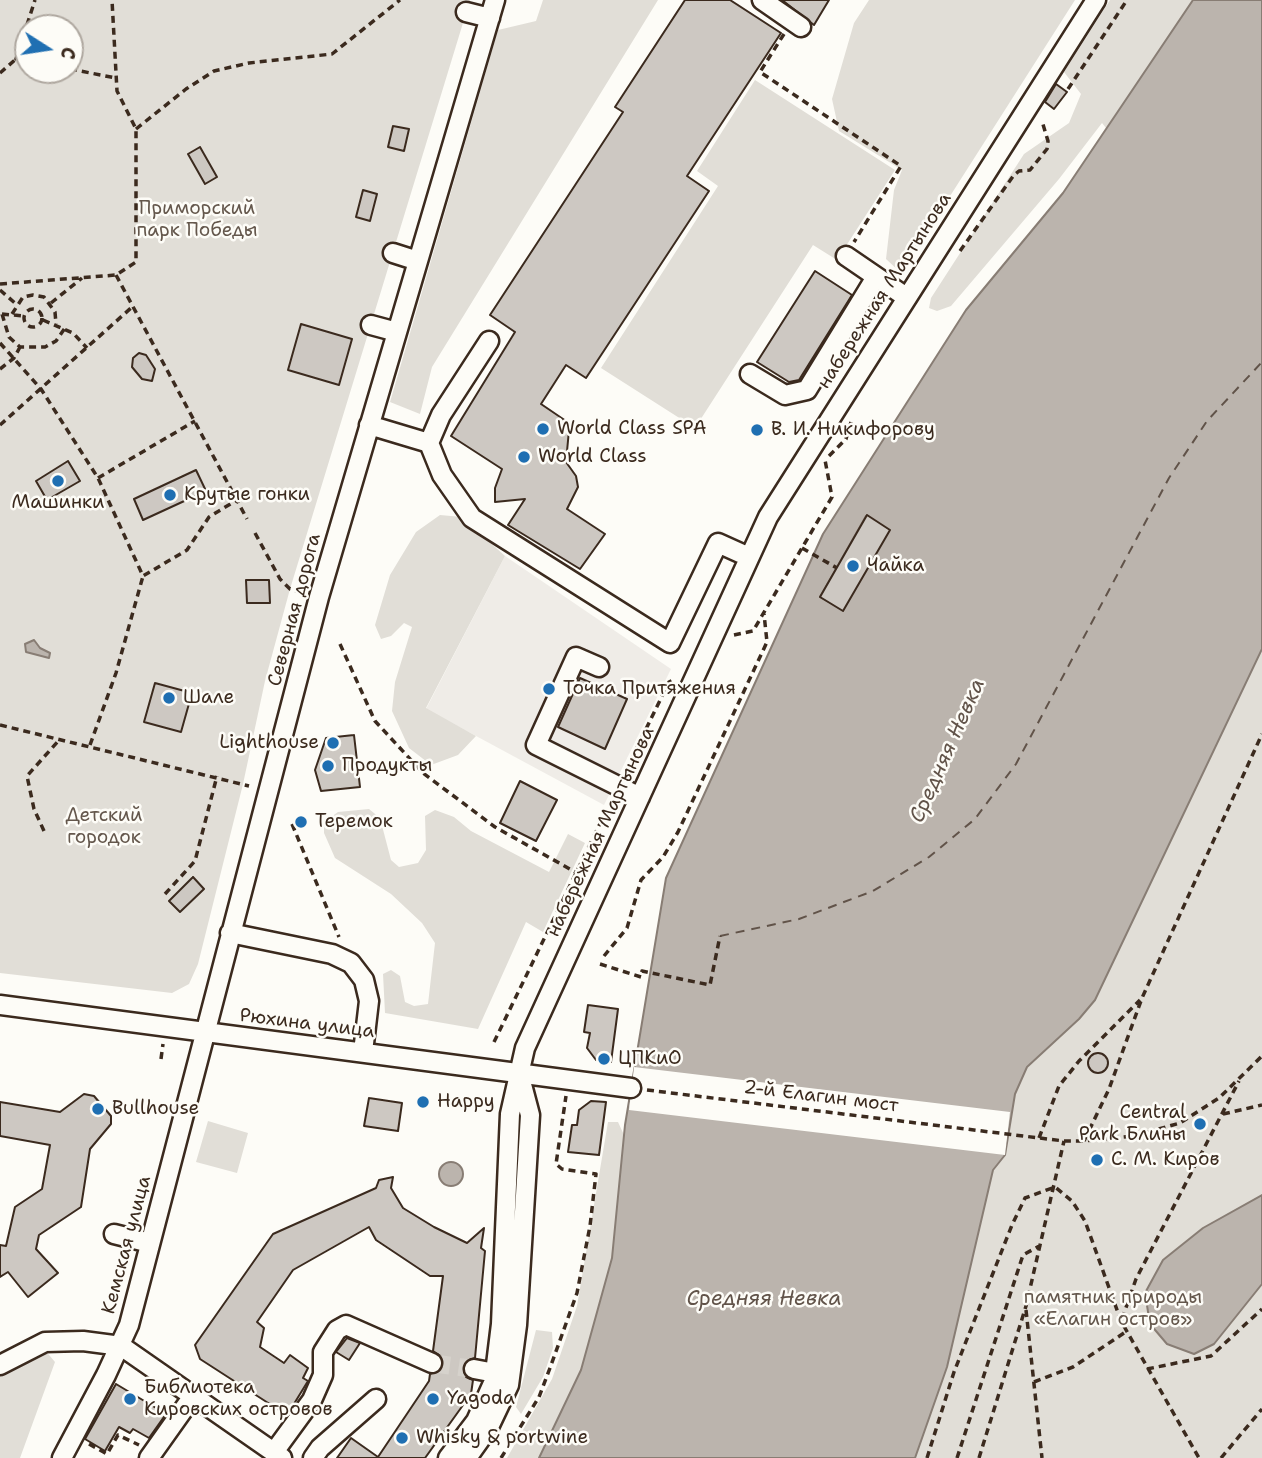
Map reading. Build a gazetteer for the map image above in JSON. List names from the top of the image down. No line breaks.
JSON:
{"streets":{"street":["набережная Мартынова","Северная дорога","Рюхина улица","Кемская улица"],"path":["2-й Елагин мост"]},"crossings":[["набережная Мартынова","Рюхина улица"],["Северная дорога","Рюхина улица"],["Северная дорога","Кемская улица"],["Рюхина улица","2-й Елагин мост"],["Рюхина улица","Кемская улица"]],"water":["Средняя Невка"],"parks":["Приморский парк Победы","Детский городок","памятник природы «Елагин остров»"],"places":["World Class SPA","В. И. Никифорову","World Class","Машинки","Крутые гонки","Чайка","Точка Притяжения","Шале","Lighthouse","Продукты","Теремок","ЦПКиО","Happy","Bullhouse","Central Park Блины","С. М. Киров","Библиотека Кировских островов","Yagoda","Whisky & portwine"],"north":"right"}
